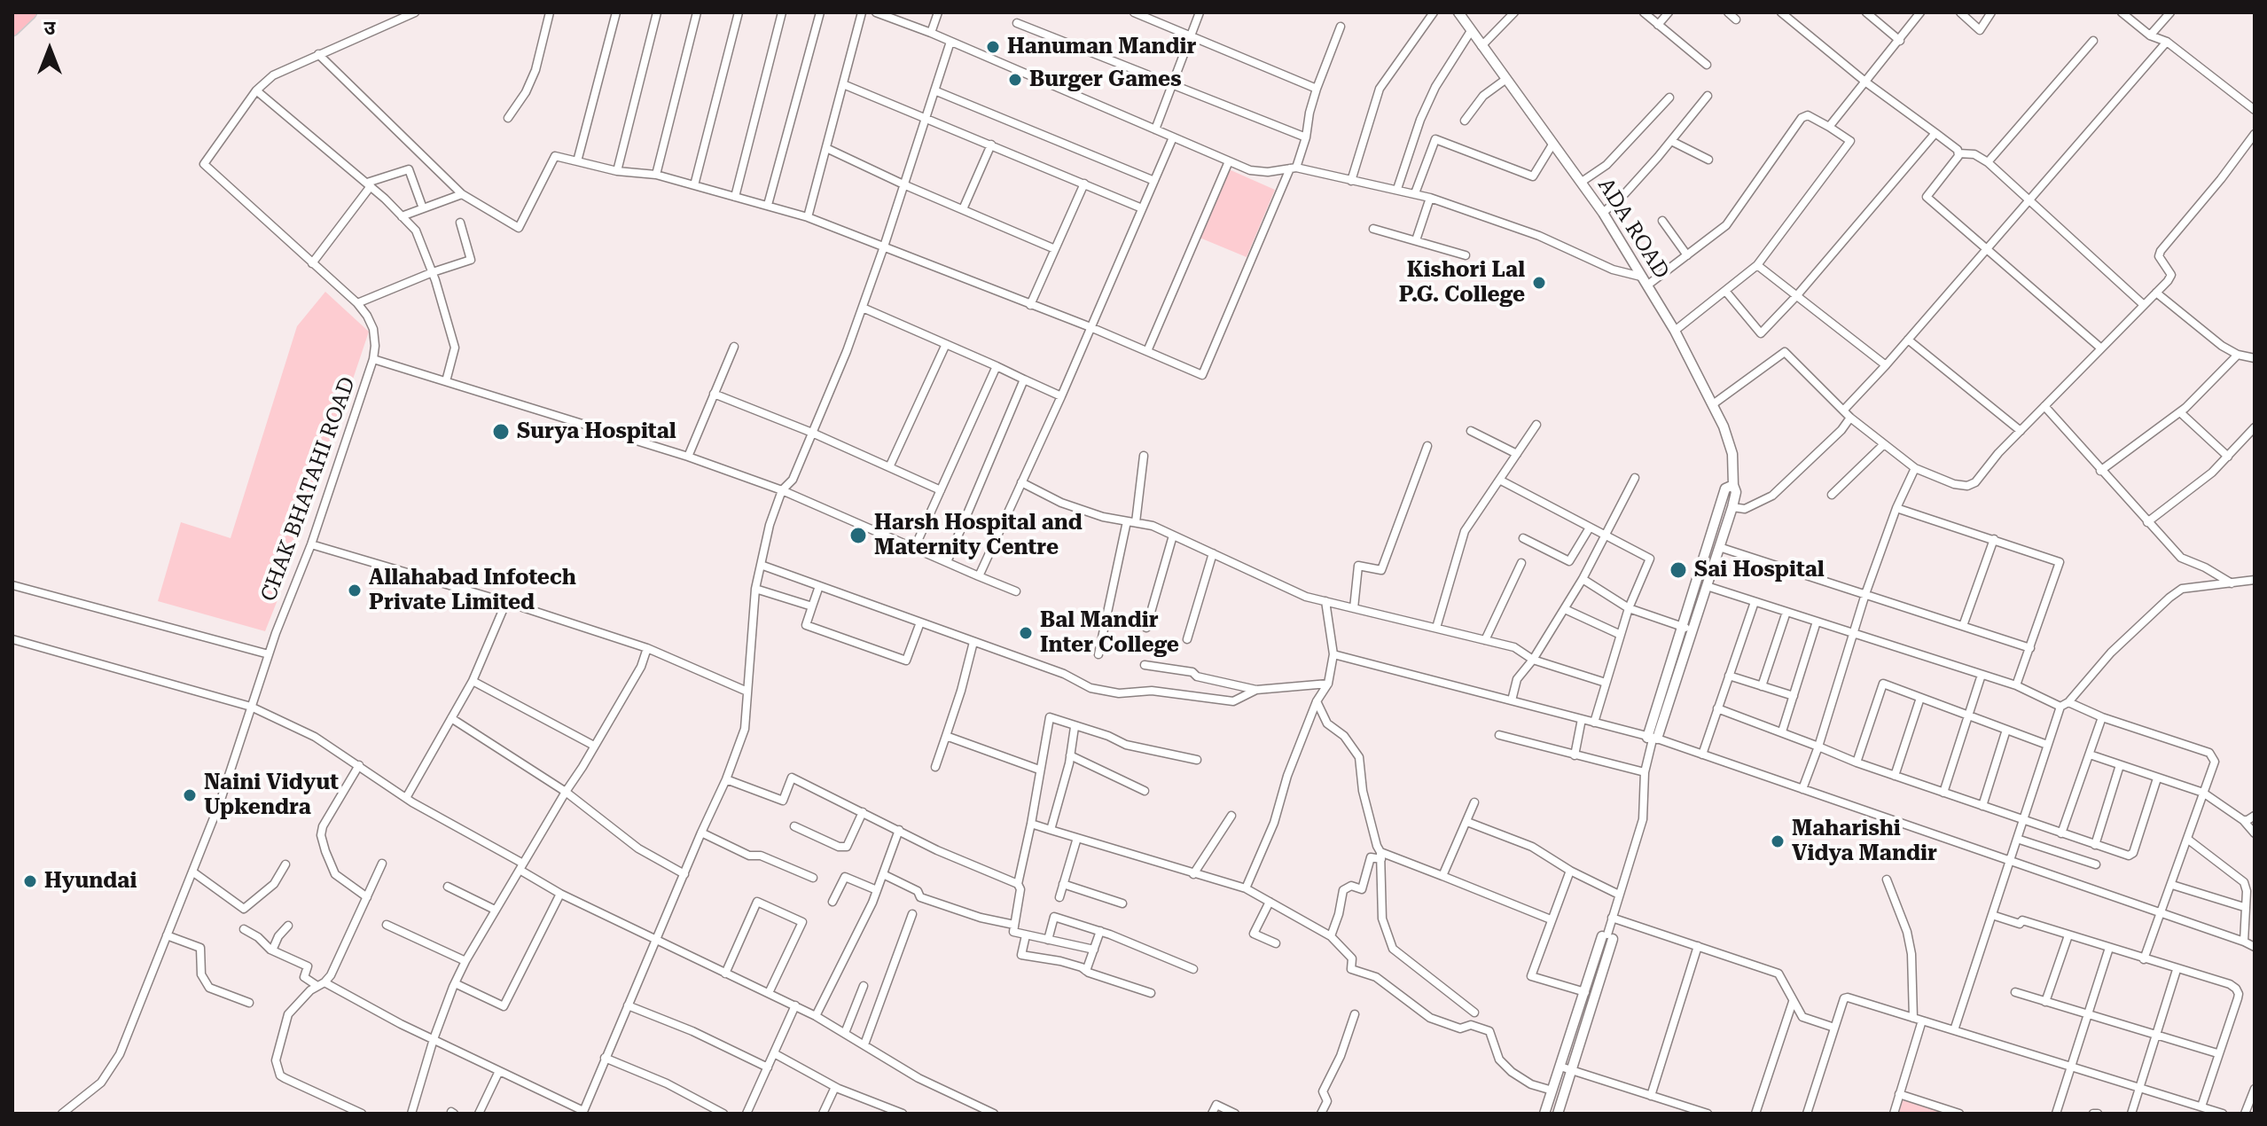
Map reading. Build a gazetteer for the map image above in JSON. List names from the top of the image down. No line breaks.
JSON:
{"streets":{"street":["ADA ROAD","CHAK BHATAHI ROAD"]},"places":["Hanuman Mandir","Burger Games","Kishori Lal P.G. College","Surya Hospital","Harsh Hospital and Maternity Centre","Sai Hospital","Allahabad Infotech Private Limited","Bal Mandir Inter College","Naini Vidyut Upkendra","Maharishi Vidya Mandir","Hyundai"],"north":"top"}
